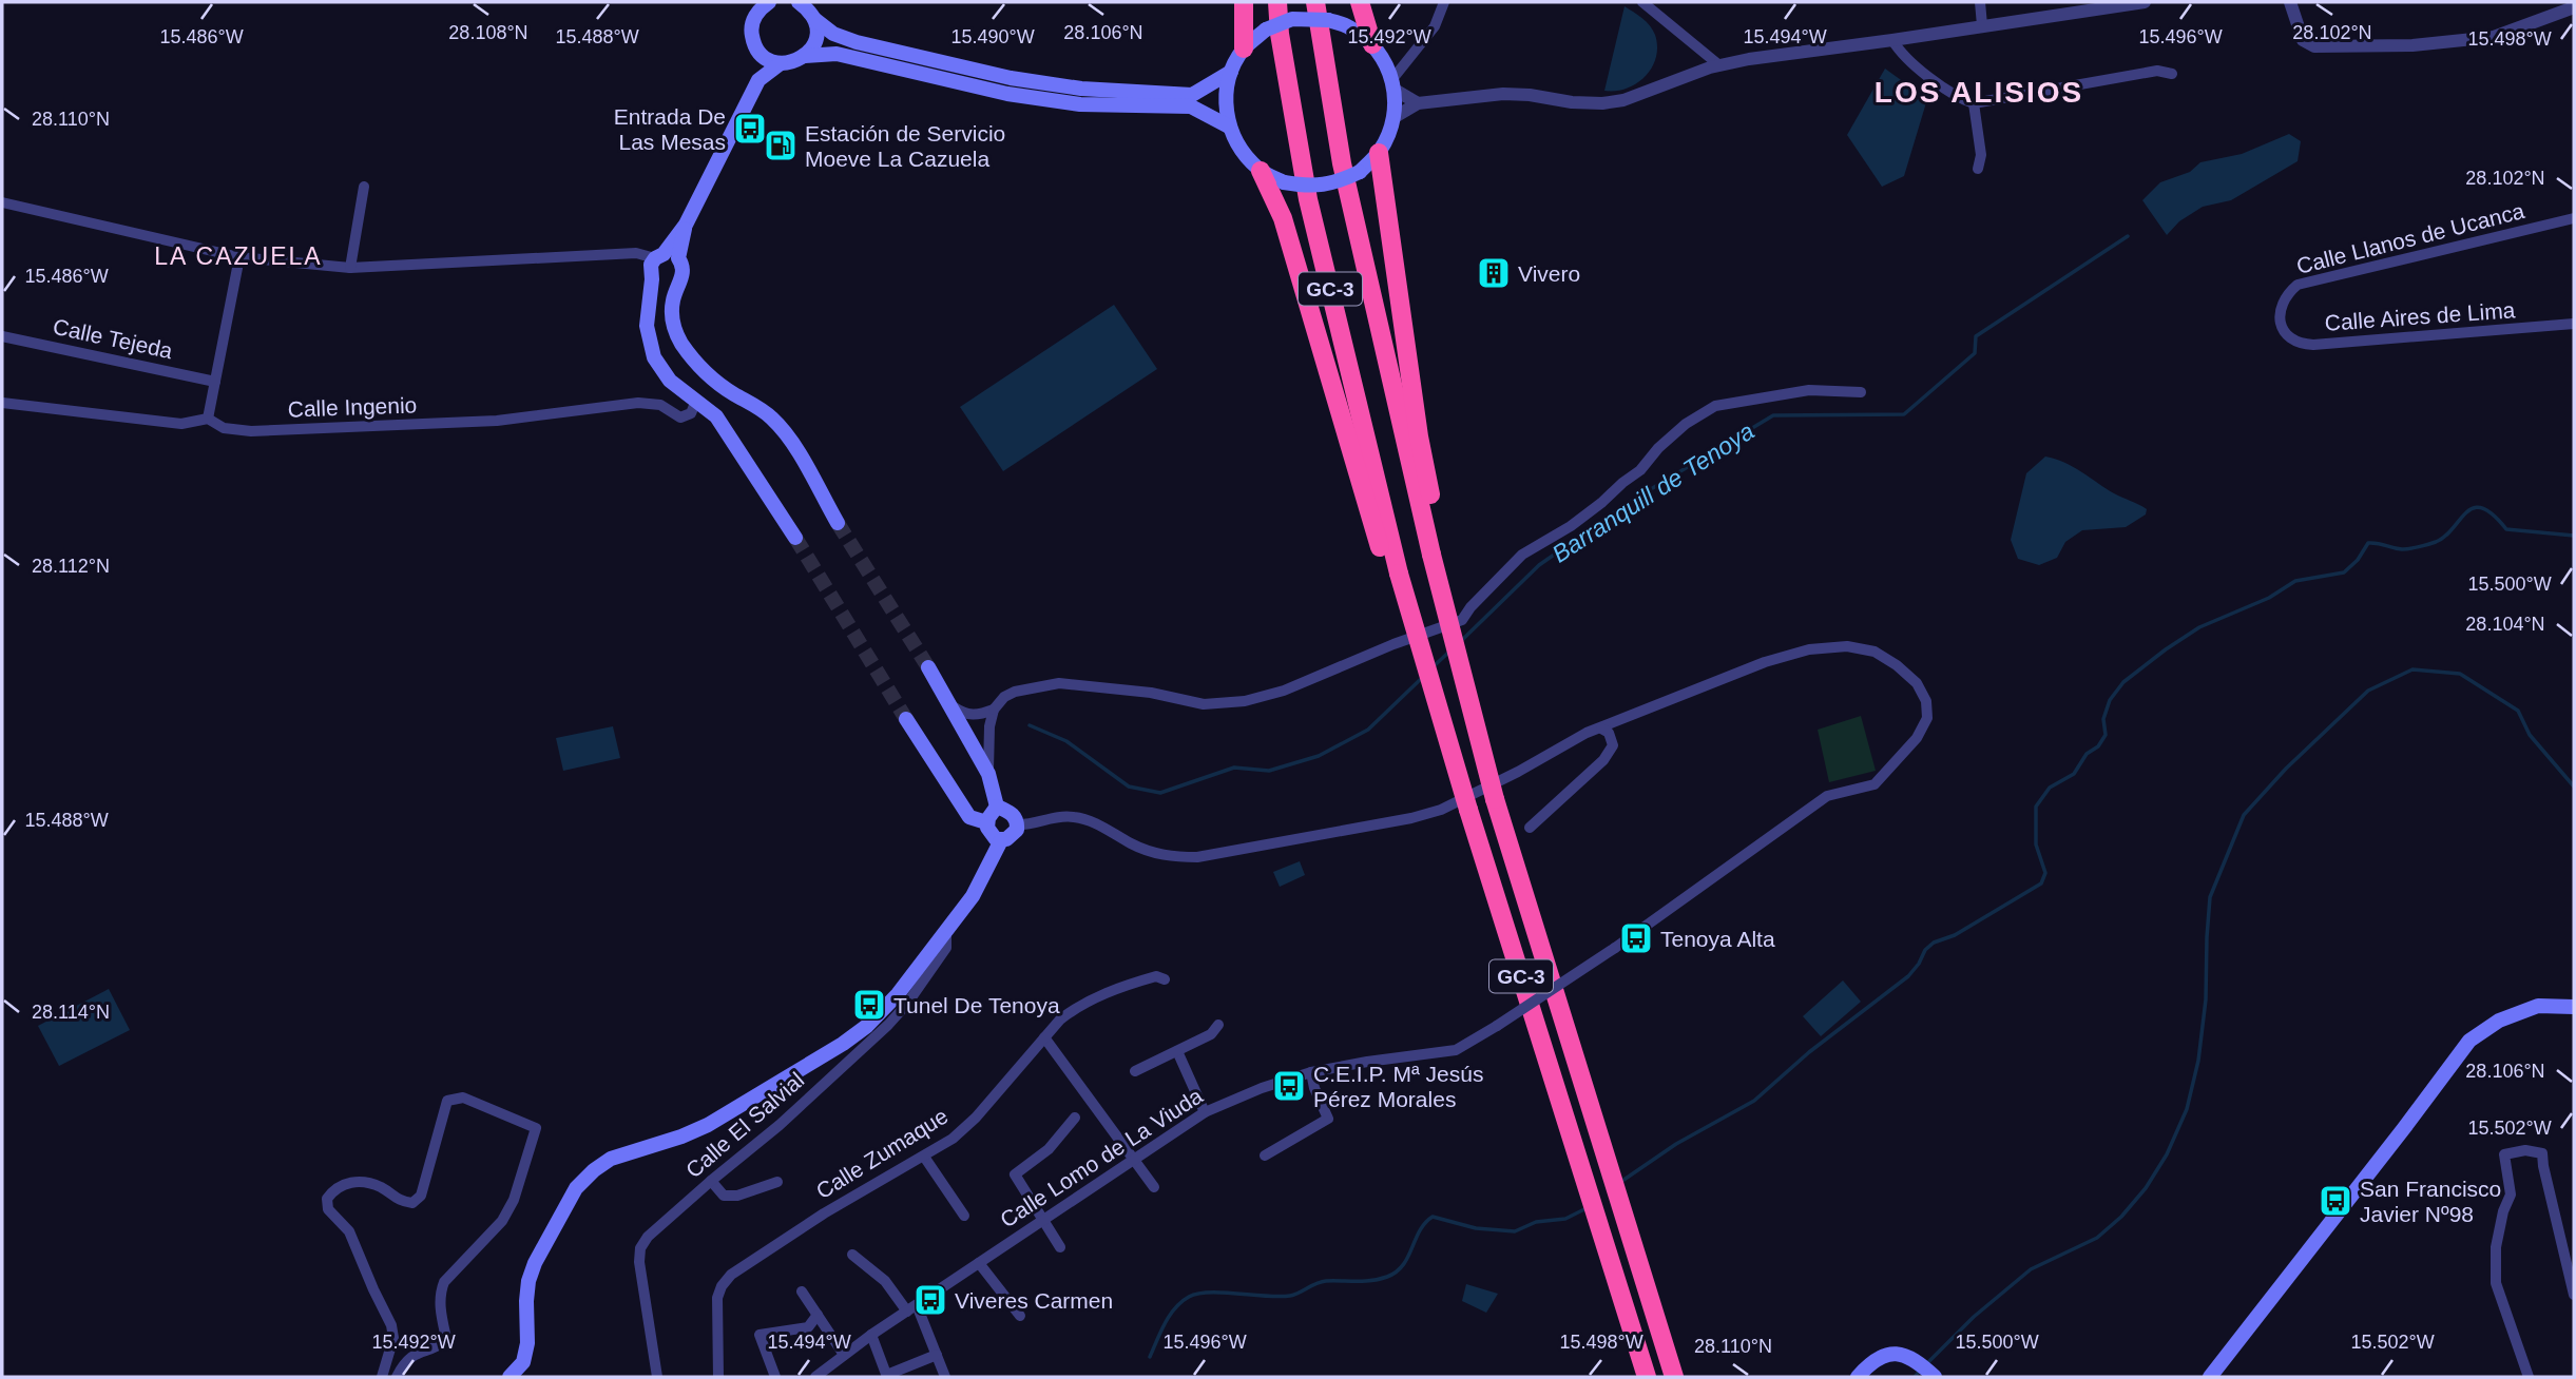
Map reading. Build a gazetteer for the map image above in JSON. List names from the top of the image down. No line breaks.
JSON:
{"streets":{"highway":["GC-3"],"street":["Calle Llanos de Ucanca","Calle Aires de Lima","Calle Tejeda","Calle Ingenio","Calle El Salvial","Calle Zumaque","Calle Lomo de La Viuda"]},"crossings":[["Calle Llanos de Ucanca","Calle Aires de Lima"]],"districts":["LOS ALISIOS","LA CAZUELA"],"water":["Barranquill de Tenoya"],"places":{"bus stop":["Entrada De Las Mesas","Tenoya Alta","Tunel De Tenoya","C.E.I.P. Mª Jesús Pérez Morales","San Francisco Javier Nº98","Viveres Carmen"],"fuel station":["Estación de Servicio Moeve La Cazuela"],"building":["Vivero"]},"coordinates":["28.108°N","28.106°N","28.102°N","15.486°W","15.488°W","15.494°W","15.490°W","15.492°W","15.496°W","15.498°W","28.110°N","28.112°N","15.500°W","28.104°N","28.114°N","15.502°W"]}
